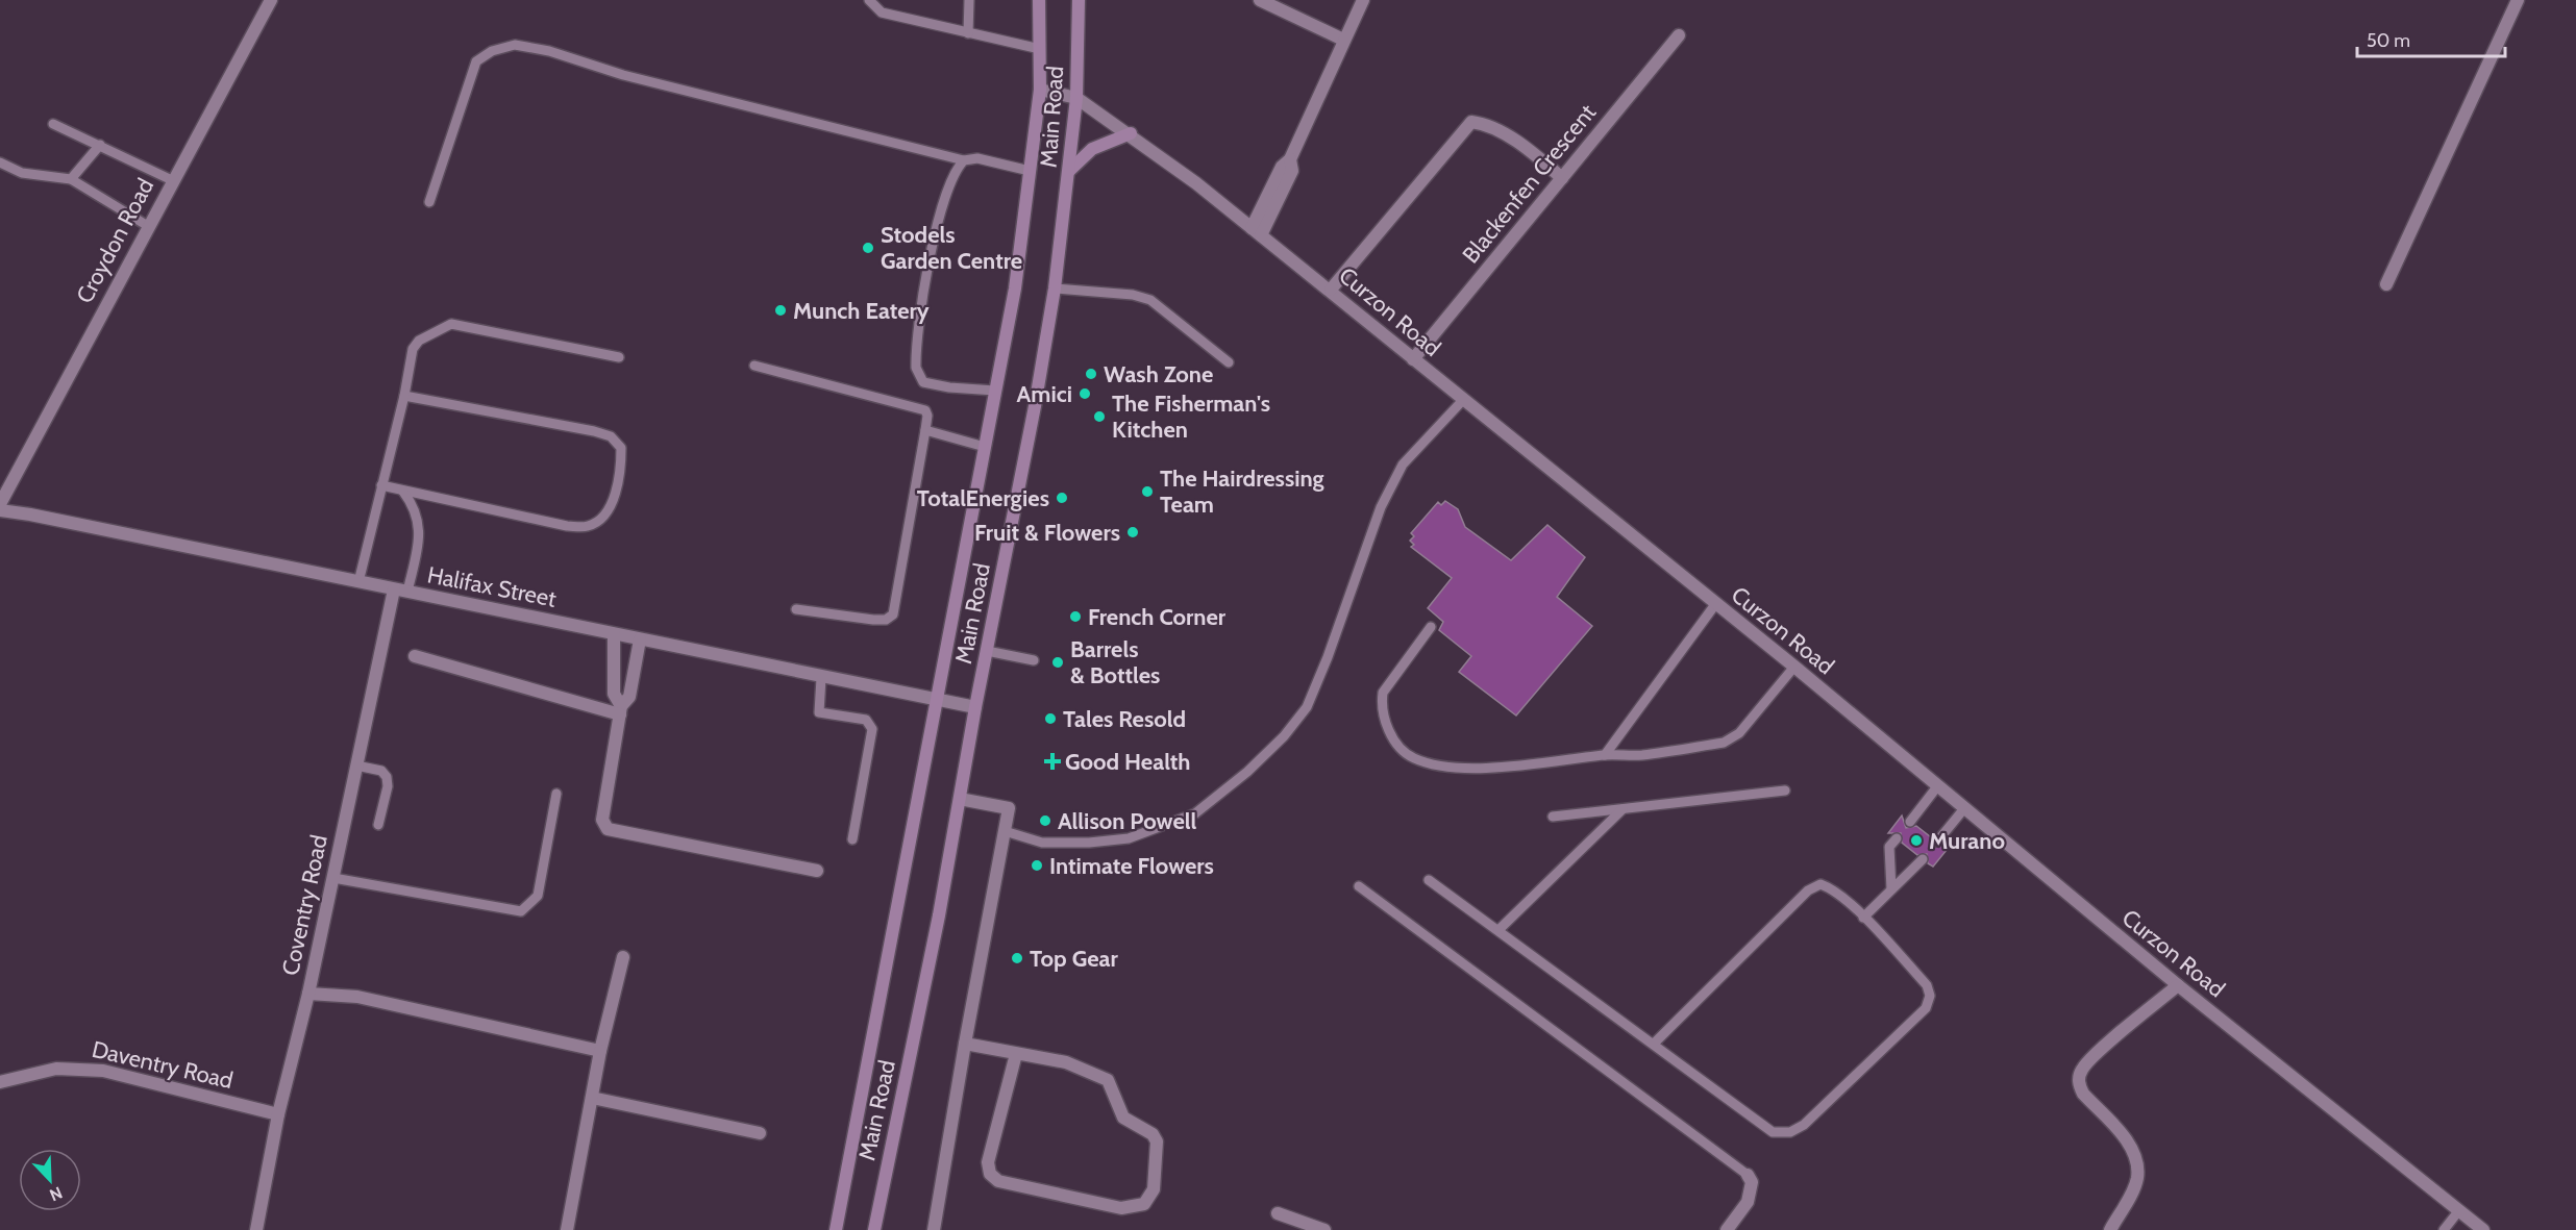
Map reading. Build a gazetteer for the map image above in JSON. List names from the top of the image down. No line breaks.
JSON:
{"streets":{"main road":["Main Road"],"street":["Blackenfen Crescent","Croydon Road","Curzon Road","Halifax Street","Coventry Road","Daventry Road"]},"crossings":[["Main Road","Curzon Road"],["Main Road","Halifax Street"],["Blackenfen Crescent","Curzon Road"],["Halifax Street","Coventry Road"],["Coventry Road","Daventry Road"]],"places":{"other":["Stodels Garden Centre","Munch Eatery","Wash Zone","Amici","The Fisherman's Kitchen","The Hairdressing Team","TotalEnergies","Fruit & Flowers","French Corner","Barrels & Bottles","Tales Resold","Allison Powell","Murano","Intimate Flowers","Top Gear"],"health":["Good Health"]},"scale_bar":"50 m","north":"bottom right"}
